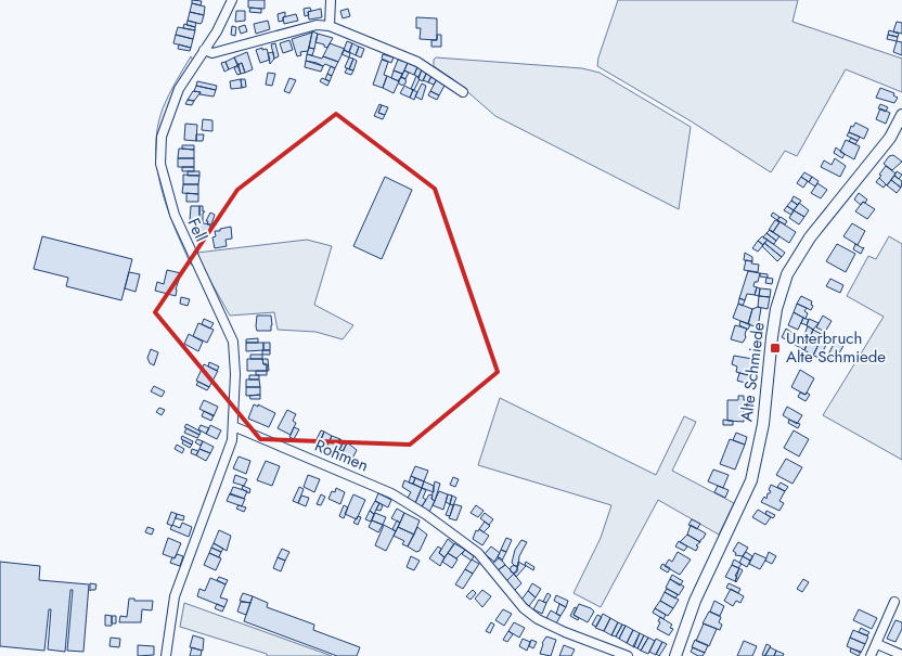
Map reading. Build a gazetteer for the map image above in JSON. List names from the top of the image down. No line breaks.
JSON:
{"streets":{"street":["Fell","Alte Schmiede","Rohmen"]},"crossings":[["Fell","Rohmen"]],"places":{"transit":["Unterbruch Alte Schmiede"]}}
